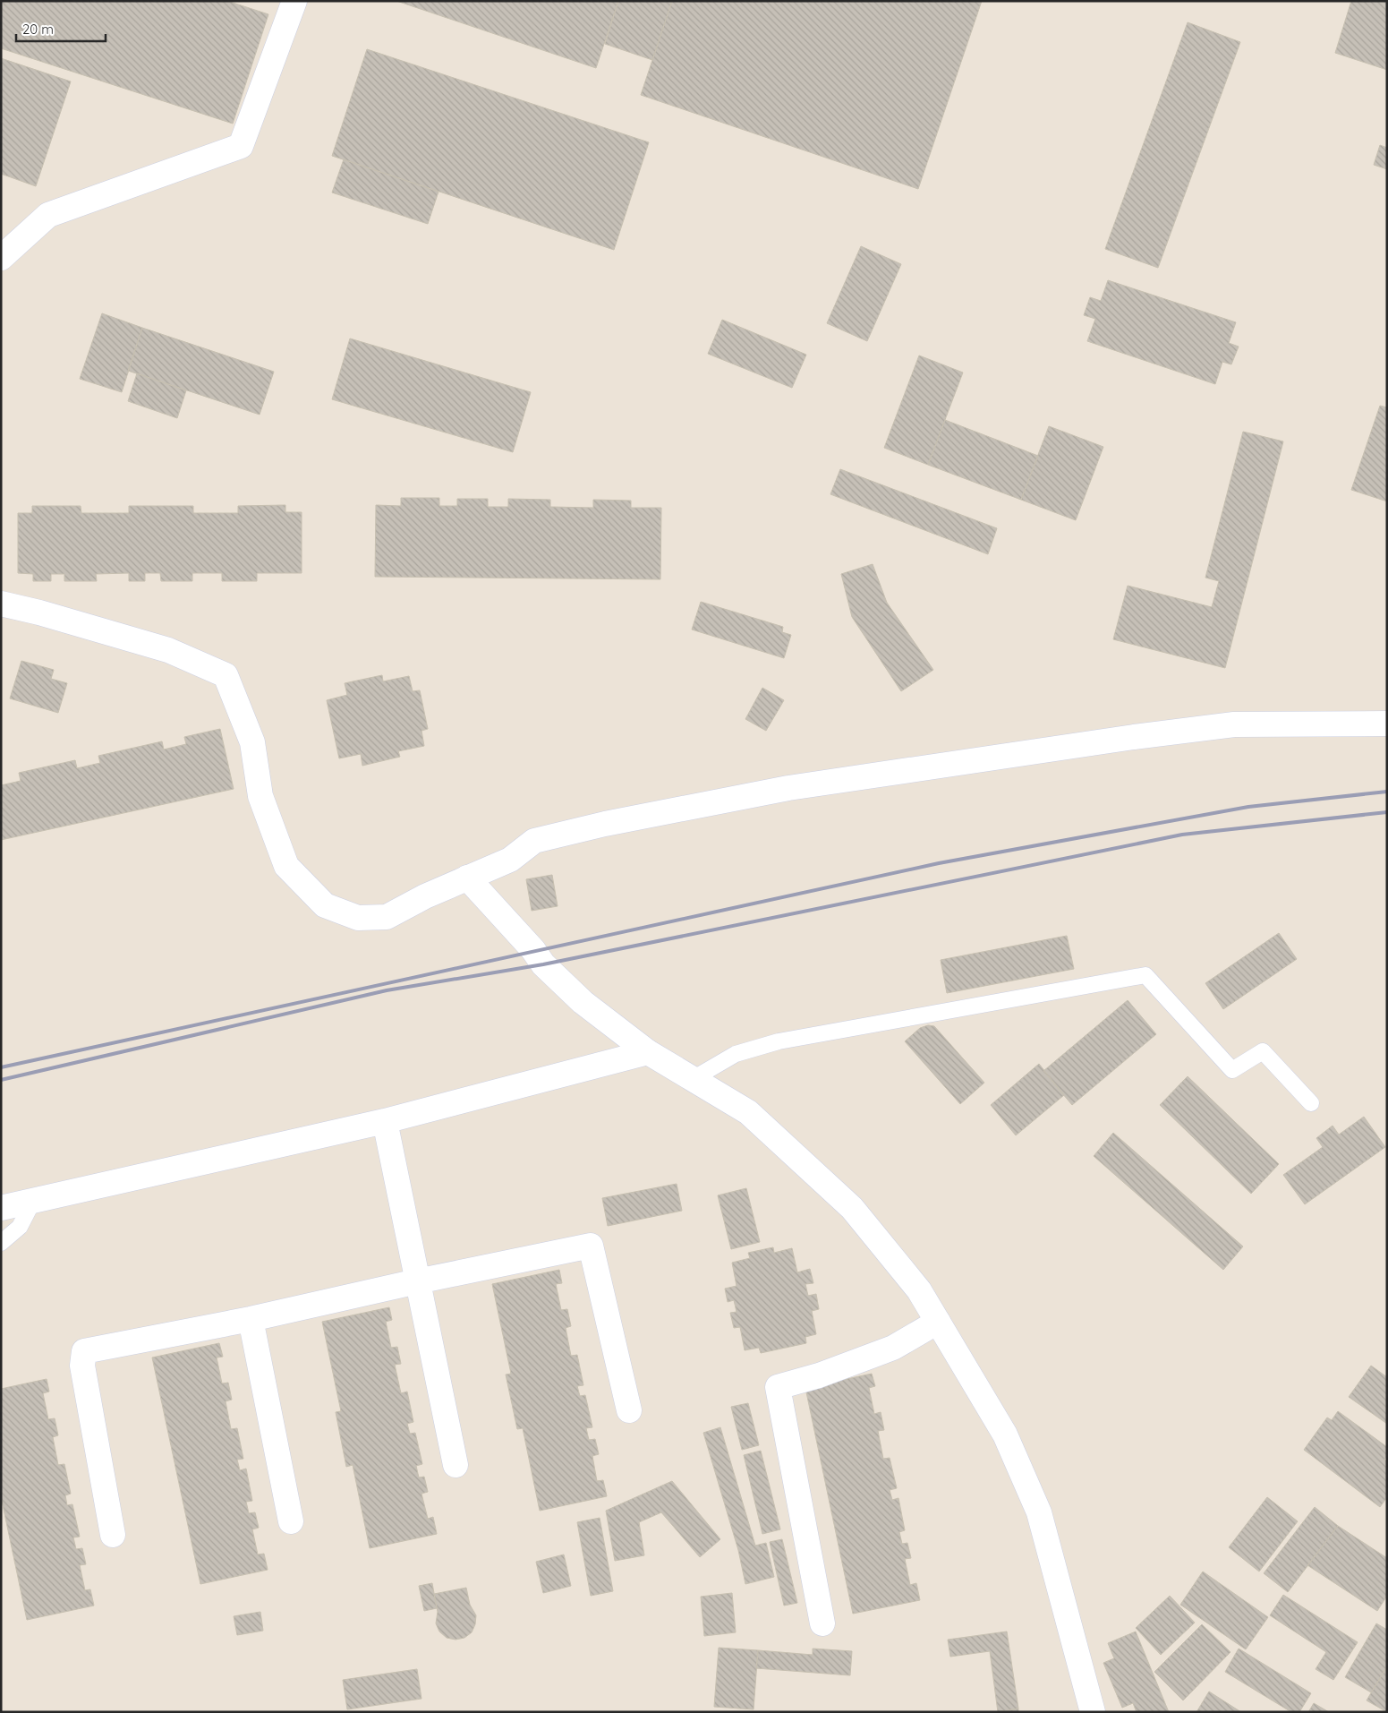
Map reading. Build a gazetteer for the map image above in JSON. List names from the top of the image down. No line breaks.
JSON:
{"scale_bar":"20 m"}
